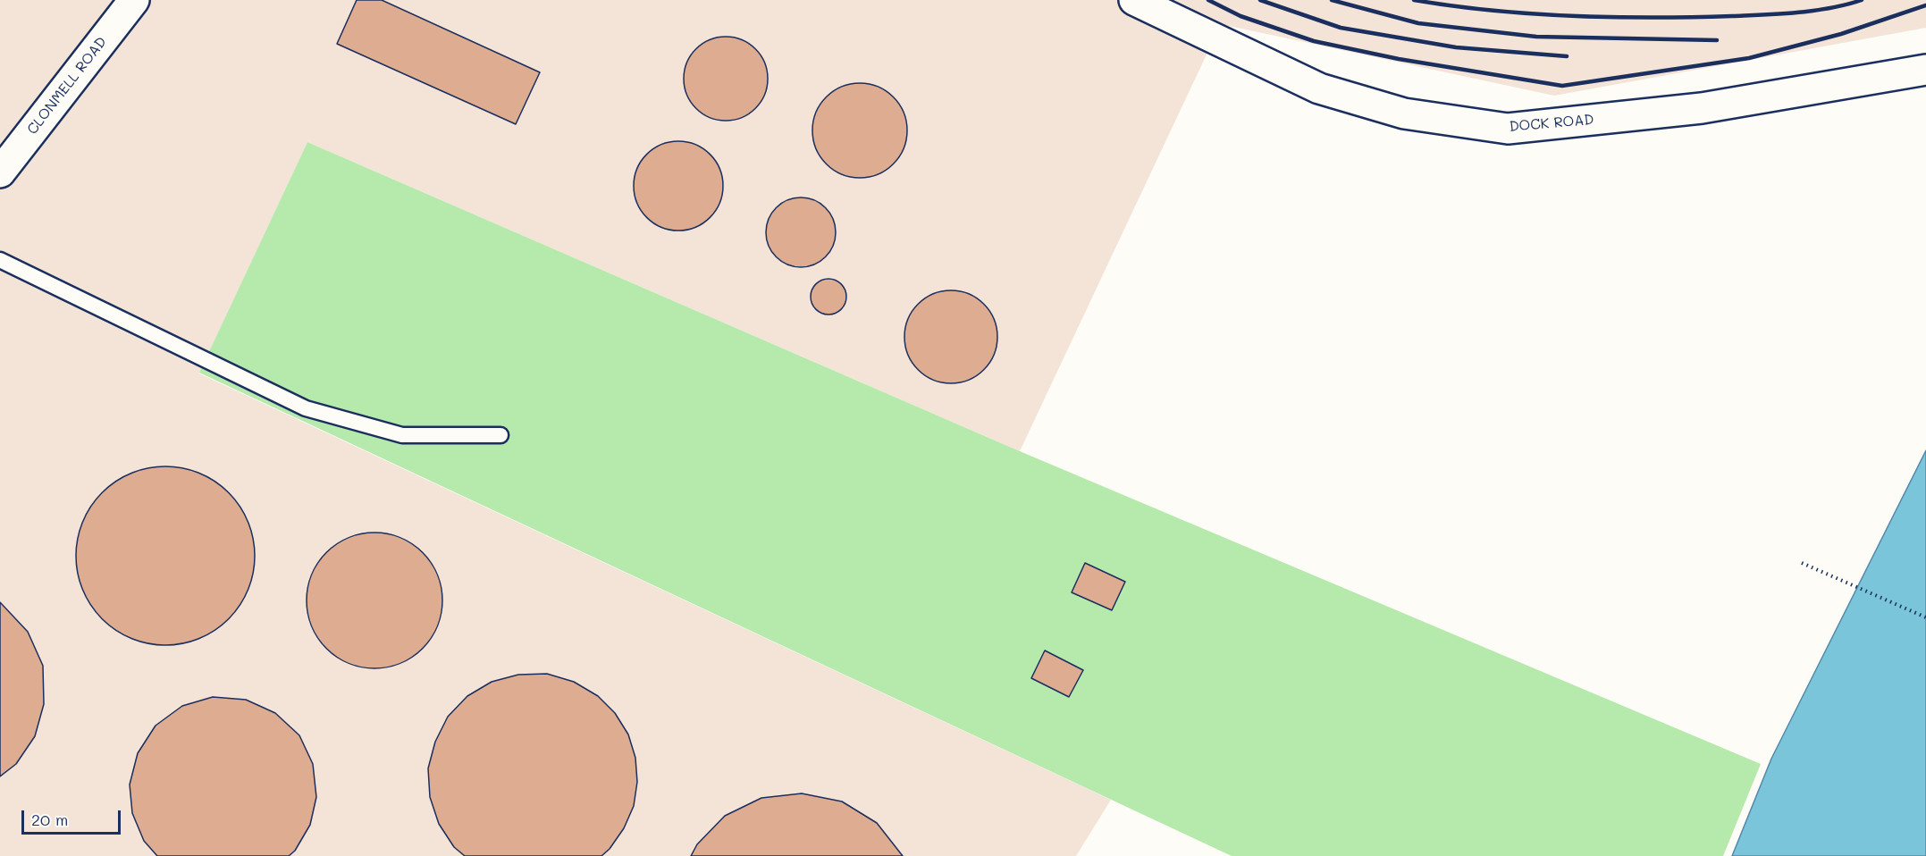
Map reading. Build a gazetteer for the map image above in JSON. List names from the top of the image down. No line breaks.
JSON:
{"streets":{"street":["CLONMELL ROAD","DOCK ROAD"]},"scale_bar":"20 m"}
